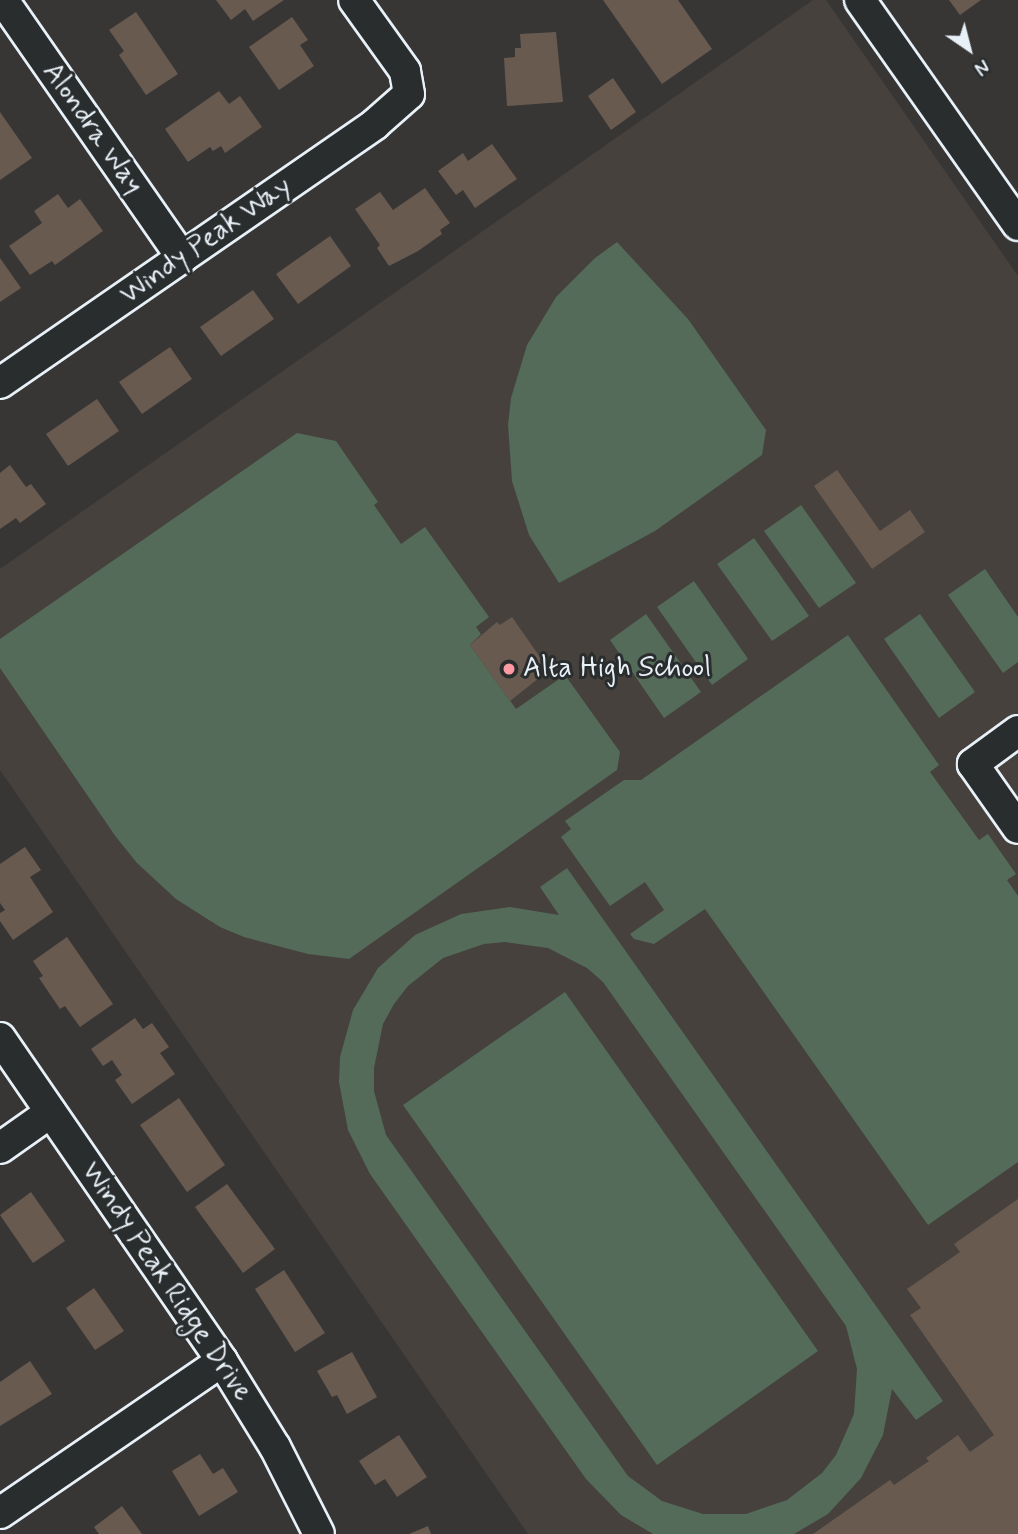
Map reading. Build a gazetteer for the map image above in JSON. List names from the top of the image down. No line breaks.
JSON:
{"streets":{"street":["Alondra Way","Windy Peak Way","Windy Peak Ridge Drive"]},"crossings":[["Alondra Way","Windy Peak Way"]],"places":["Alta High School"],"north":"bottom right"}
